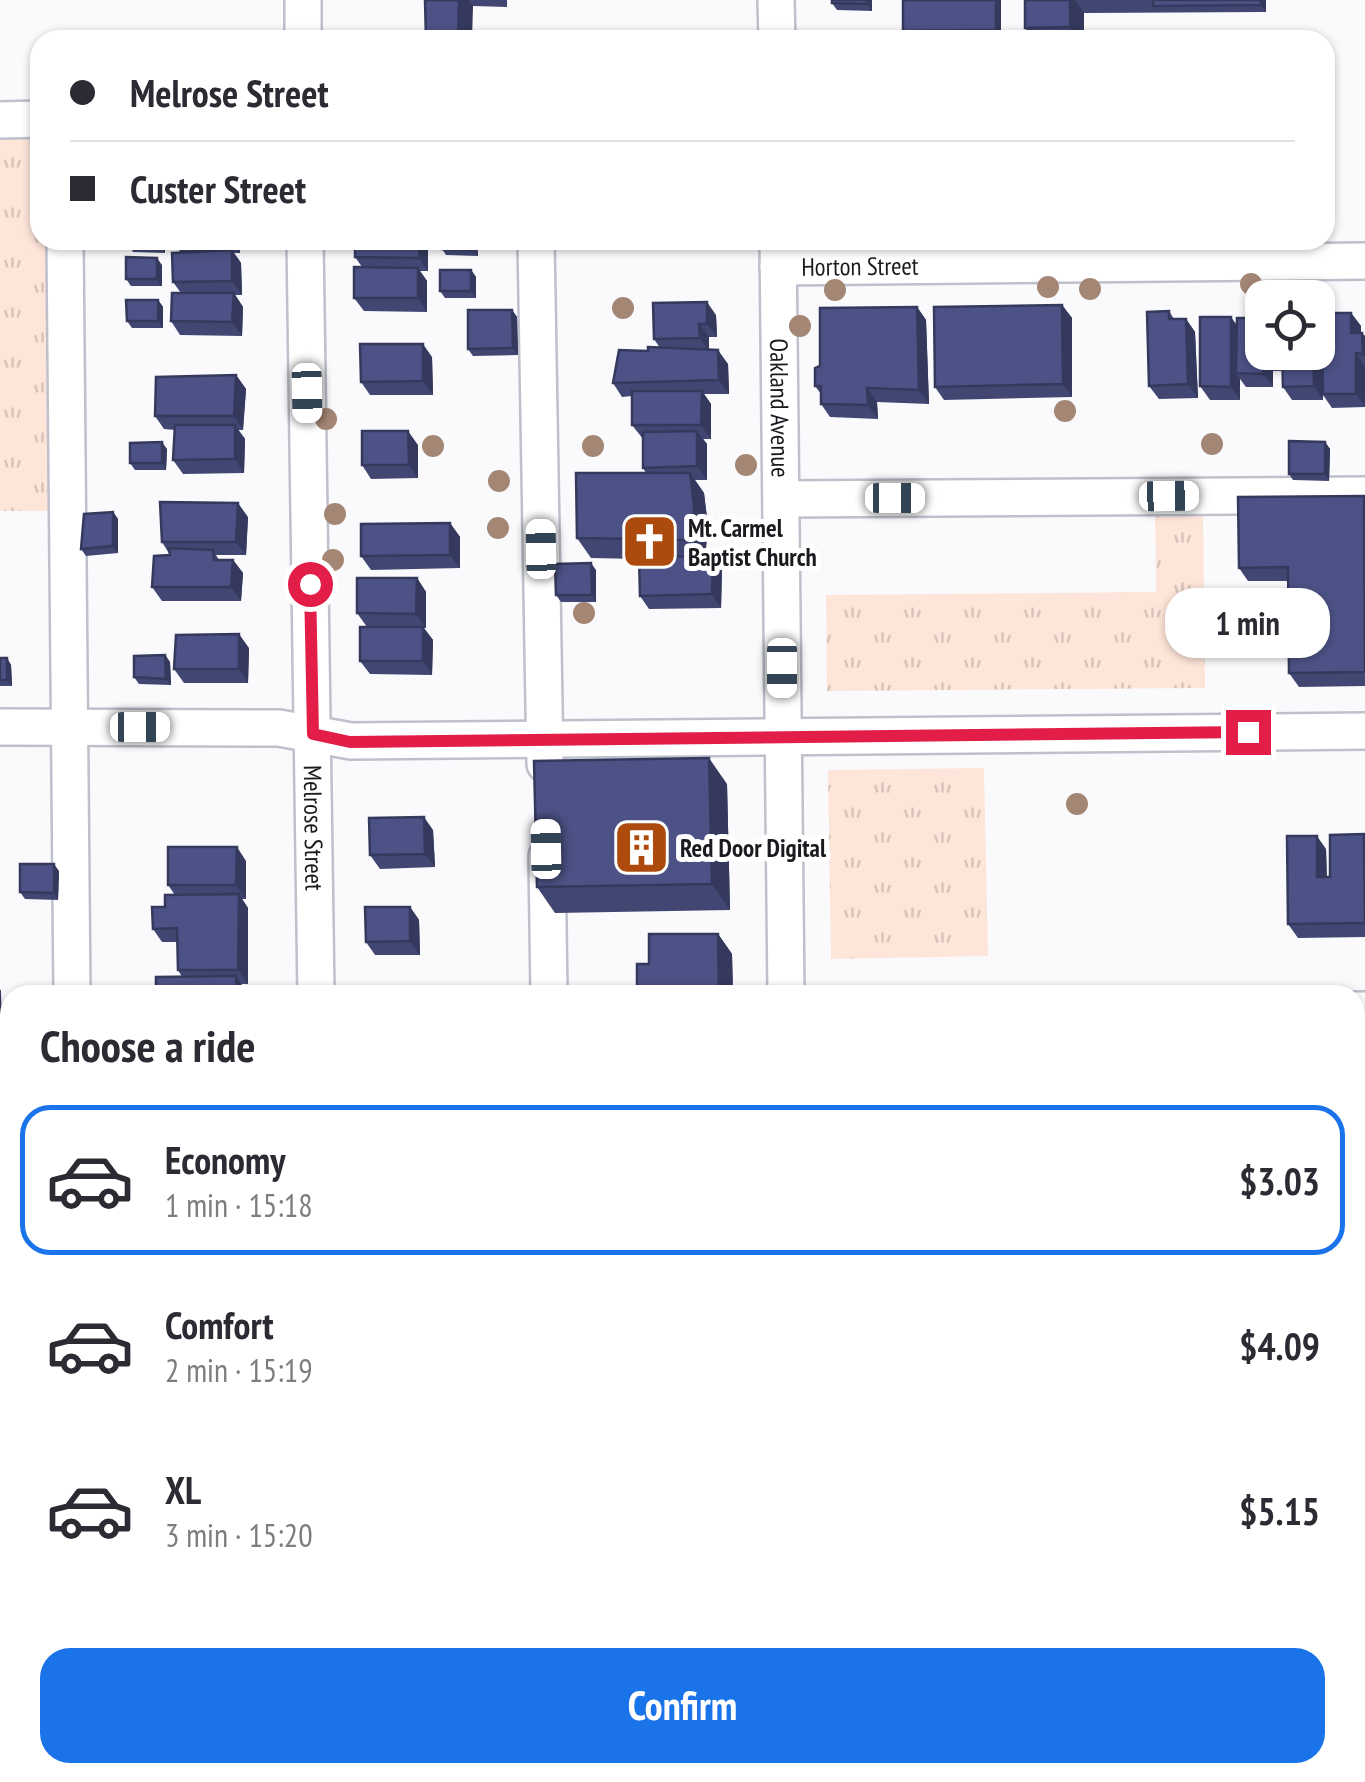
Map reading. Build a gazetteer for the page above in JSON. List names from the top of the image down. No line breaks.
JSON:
{"streets":{"street":["Horton Street","Oakland Avenue","Melrose Street"]},"crossings":[["Horton Street","Oakland Avenue"]],"places":{"church":["Mt. Carmel Baptist Church"],"building":["Red Door Digital"]},"page":{"banner":["Melrose Street","Custer Street"],"bubble":"1 min","heading":"Choose a ride","list":[{"name":"Economy","note":"1 min · 15:18","value":"$3.03"},{"name":"Comfort","note":"2 min · 15:19","value":"$4.09"},{"name":"XL","note":"3 min · 15:20","value":"$5.15"}],"buttons":"Confirm"}}
